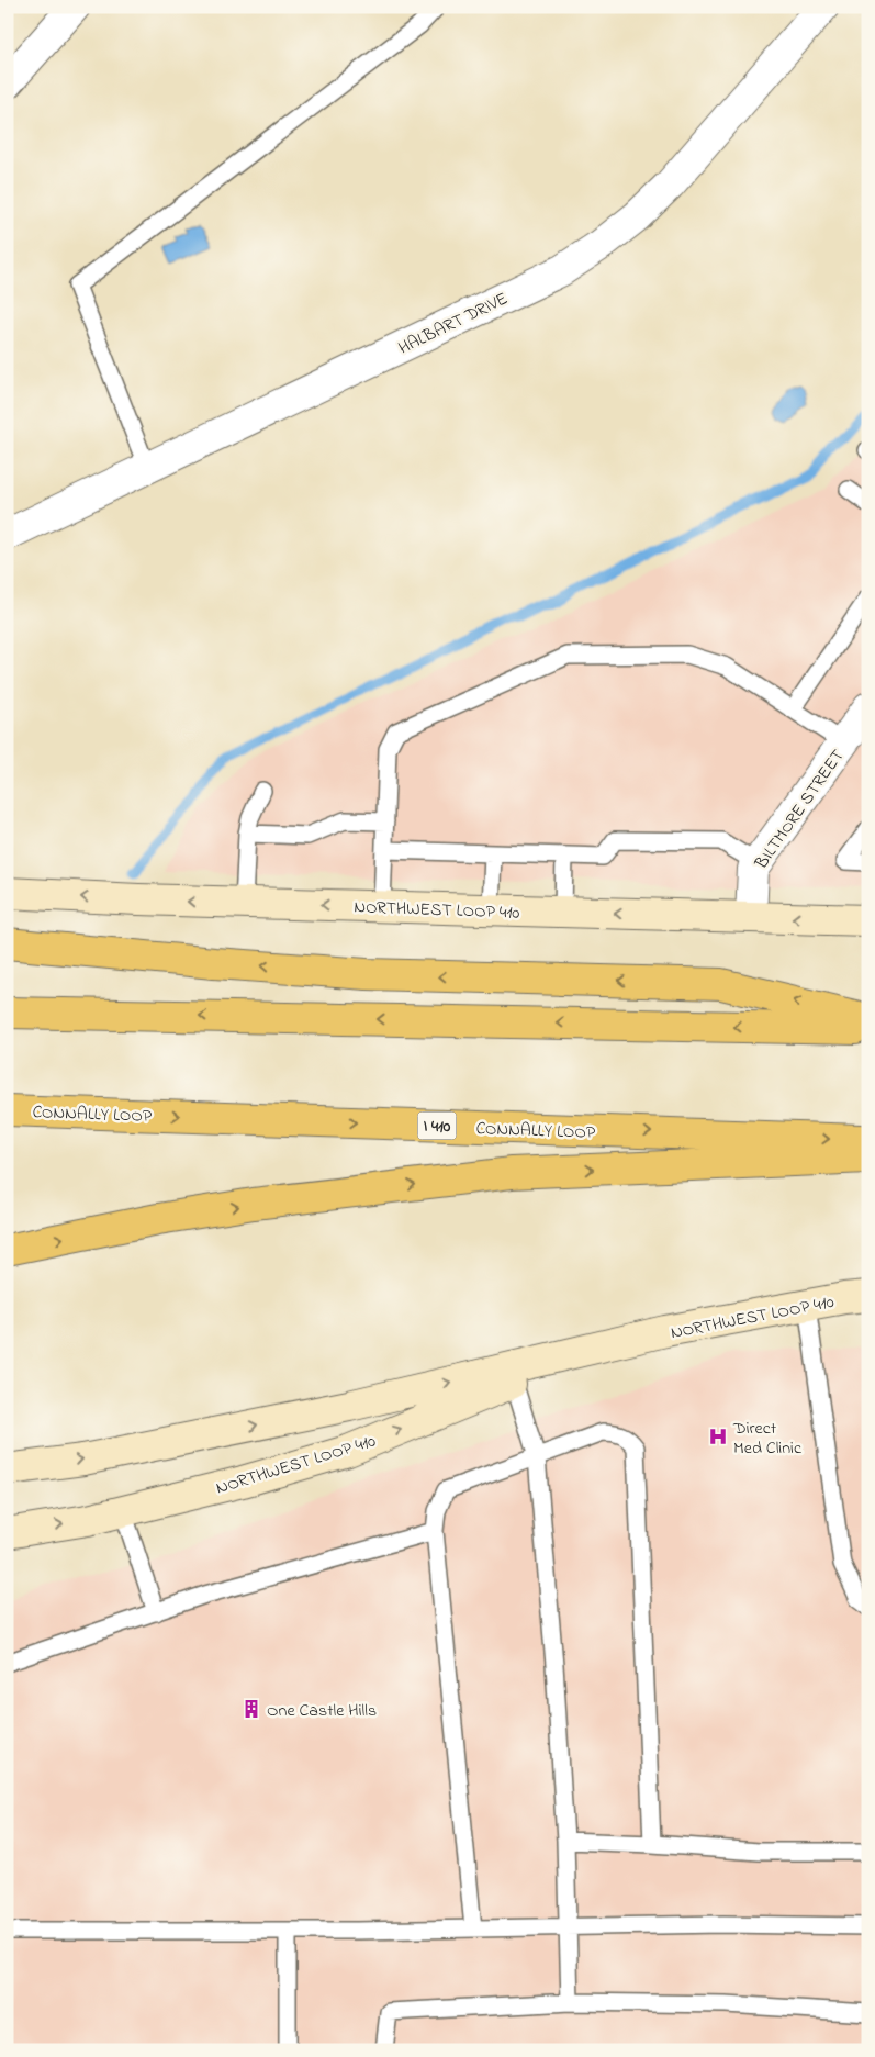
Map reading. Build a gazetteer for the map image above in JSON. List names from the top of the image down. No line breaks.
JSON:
{"streets":{"highway":["CONNALLY LOOP","I 410"],"main road":["NORTHWEST LOOP 410"],"street":["HALBART DRIVE","BILTMORE STREET"]},"crossings":[["BILTMORE STREET","NORTHWEST LOOP 410"]],"places":{"hospital":["Direct Med Clinic"],"building":["One Castle Hills"]}}
